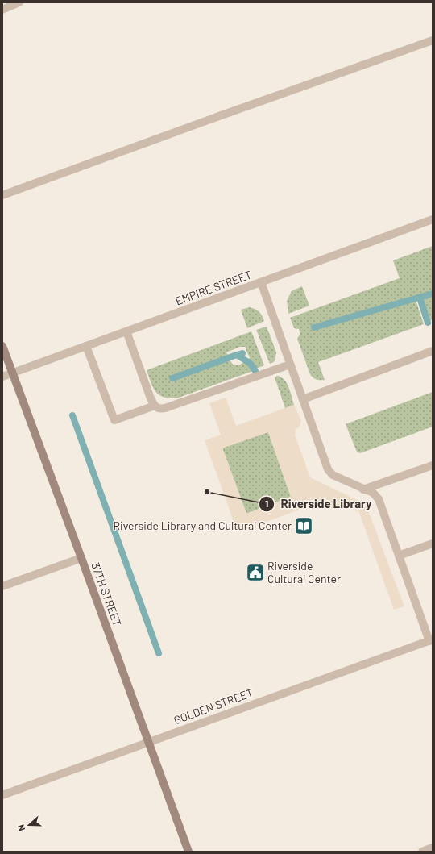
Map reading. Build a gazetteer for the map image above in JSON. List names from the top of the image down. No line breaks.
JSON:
{"streets":{"main road":["37TH STREET"],"street":["EMPIRE STREET","GOLDEN STREET"]},"crossings":[["EMPIRE STREET","37TH STREET"],["37TH STREET","GOLDEN STREET"]],"places":{"other":["Riverside Library"],"library":["Riverside Library and Cultural Center"],"public building":["Riverside Cultural Center"]},"north":"left"}
